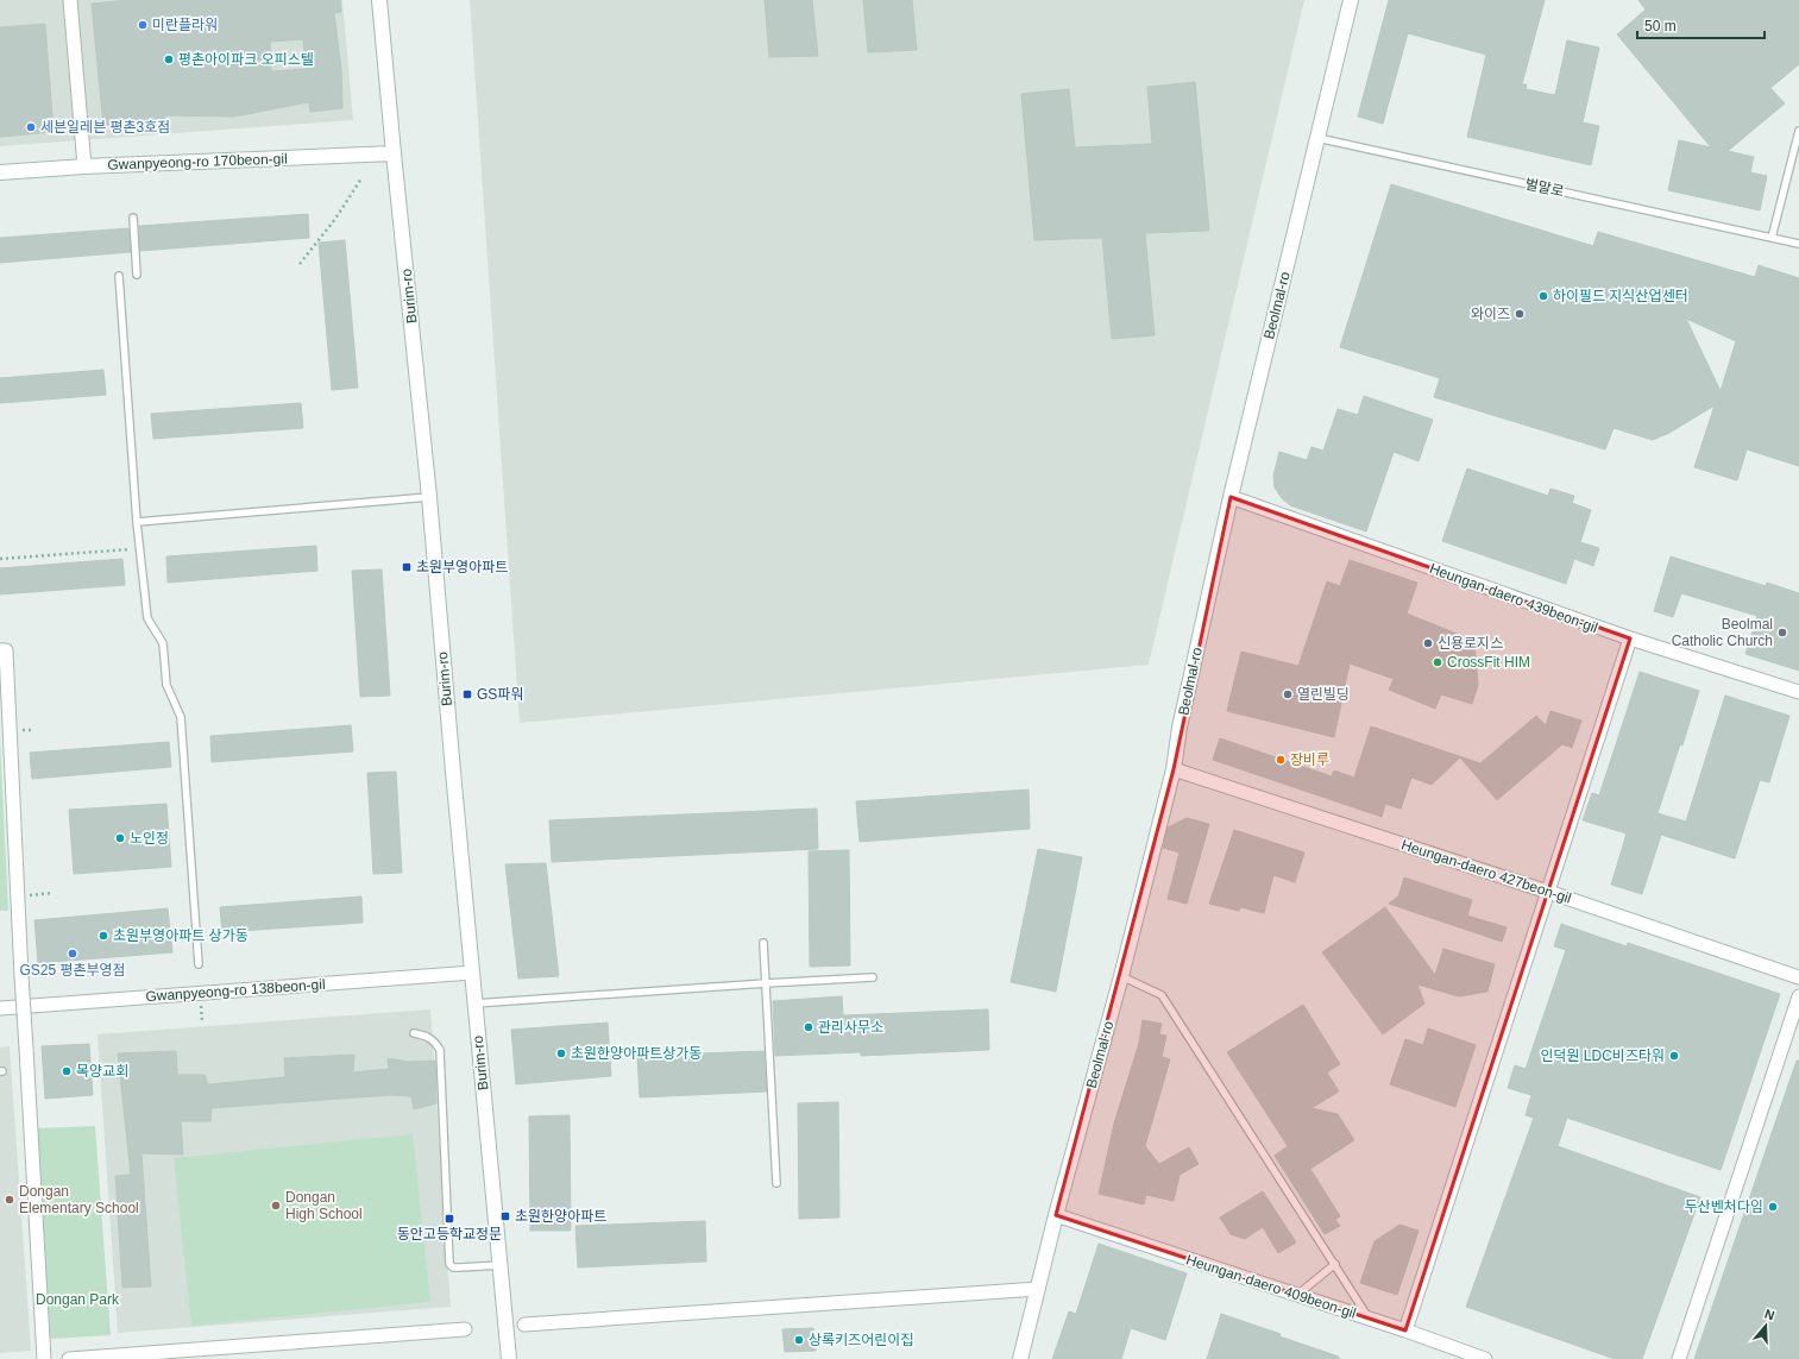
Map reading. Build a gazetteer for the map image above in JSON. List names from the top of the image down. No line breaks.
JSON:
{"streets":{"street":["Gwanpyeong-ro 170beon-gil","Burim-ro","Beolmal-ro","Heungan-daero 439beon-gil","Heungan-daero 427beon-gil","Gwanpyeong-ro 138beon-gil","Heungan-daero 409beon-gil"],"lane":["벌말로"]},"crossings":[["Gwanpyeong-ro 170beon-gil","Burim-ro"],["벌말로","Beolmal-ro"],["Burim-ro","Gwanpyeong-ro 138beon-gil"],["Beolmal-ro","Heungan-daero 439beon-gil"],["Beolmal-ro","Heungan-daero 427beon-gil"],["Beolmal-ro","Heungan-daero 409beon-gil"]],"parks":["Dongan Park"],"places":{"other":["미란플라워","평촌아이파크 오피스텔","세븐일레븐 평촌3호점","하이필드 지식산업센터","와이즈","Beolmal Catholic Church","신용로지스","CrossFit HIM","열린빌딩","장비루","노인정","초원부영아파트 상가동","GS25 평촌부영점","관리사무소","초원한양아파트상가동","인덕원 LDC비즈타워","목양교회","Dongan Elementary School","Dongan High School","두산벤처다임","상록키즈어린이집"],"transit":["초원부영아파트","GS파워","초원한양아파트","동안고등학교정문"]},"scale_bar":"50 m","north":"top"}
